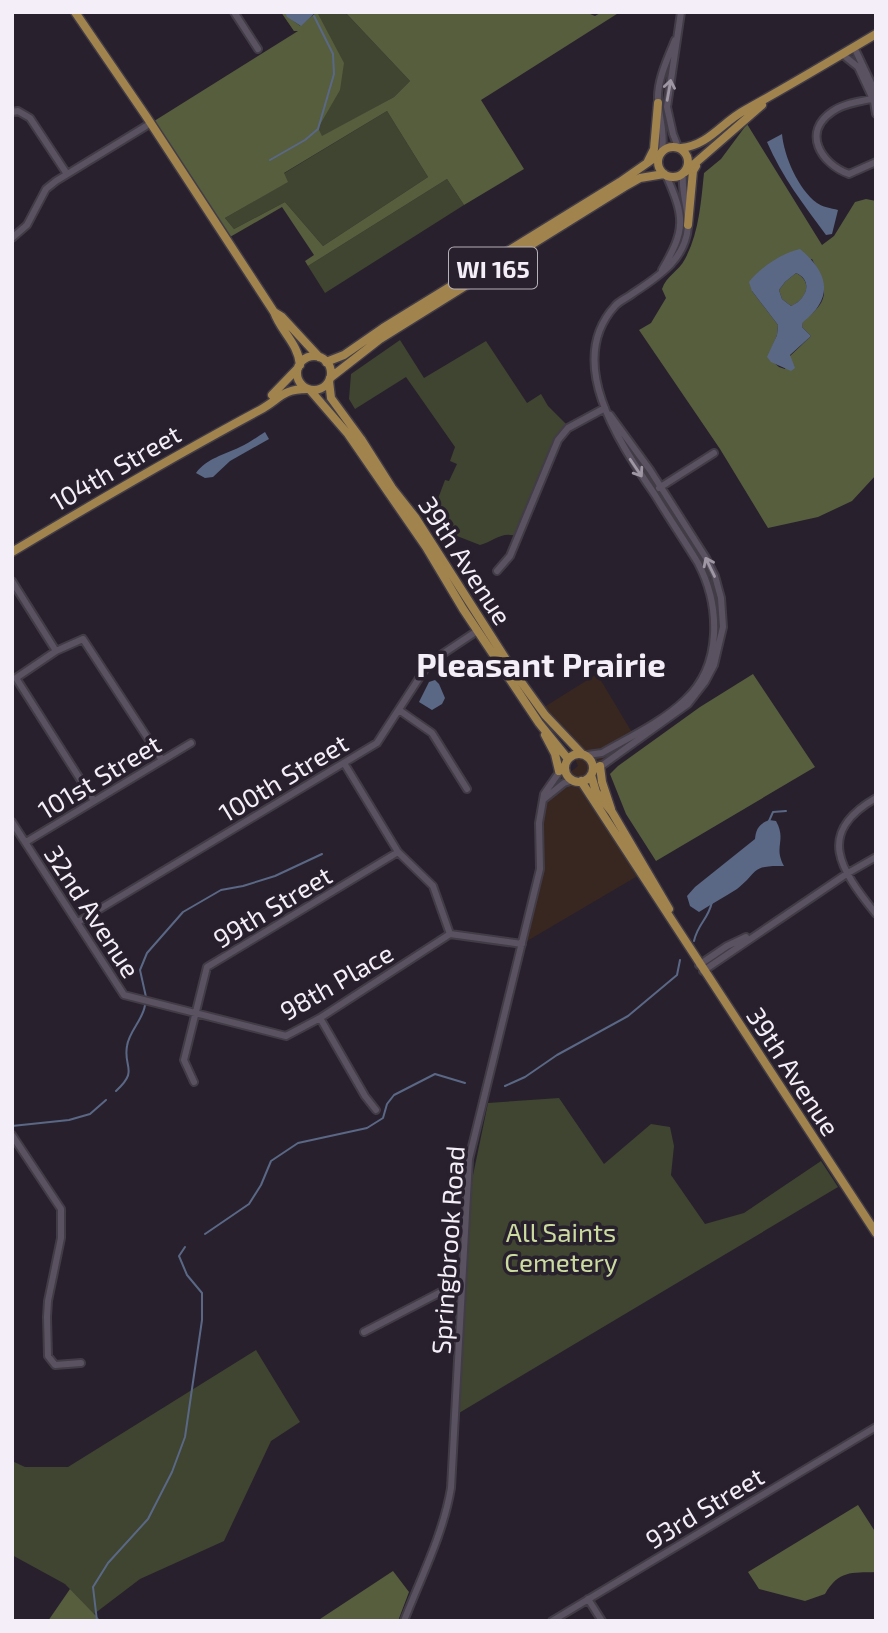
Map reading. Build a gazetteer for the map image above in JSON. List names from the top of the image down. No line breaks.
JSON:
{"streets":{"main road":["WI 165","104th Street","39th Avenue"],"street":["101st Street","100th Street","99th Street","32nd Avenue","98th Place","Springbrook Road","93rd Street"]},"crossings":[["WI 165","104th Street"],["WI 165","39th Avenue"],["104th Street","39th Avenue"],["39th Avenue","100th Street"],["39th Avenue","Springbrook Road"],["101st Street","32nd Avenue"],["100th Street","32nd Avenue"],["99th Street","32nd Avenue"],["99th Street","98th Place"],["32nd Avenue","98th Place"]],"districts":["Pleasant Prairie"],"parks":["All Saints Cemetery"]}
